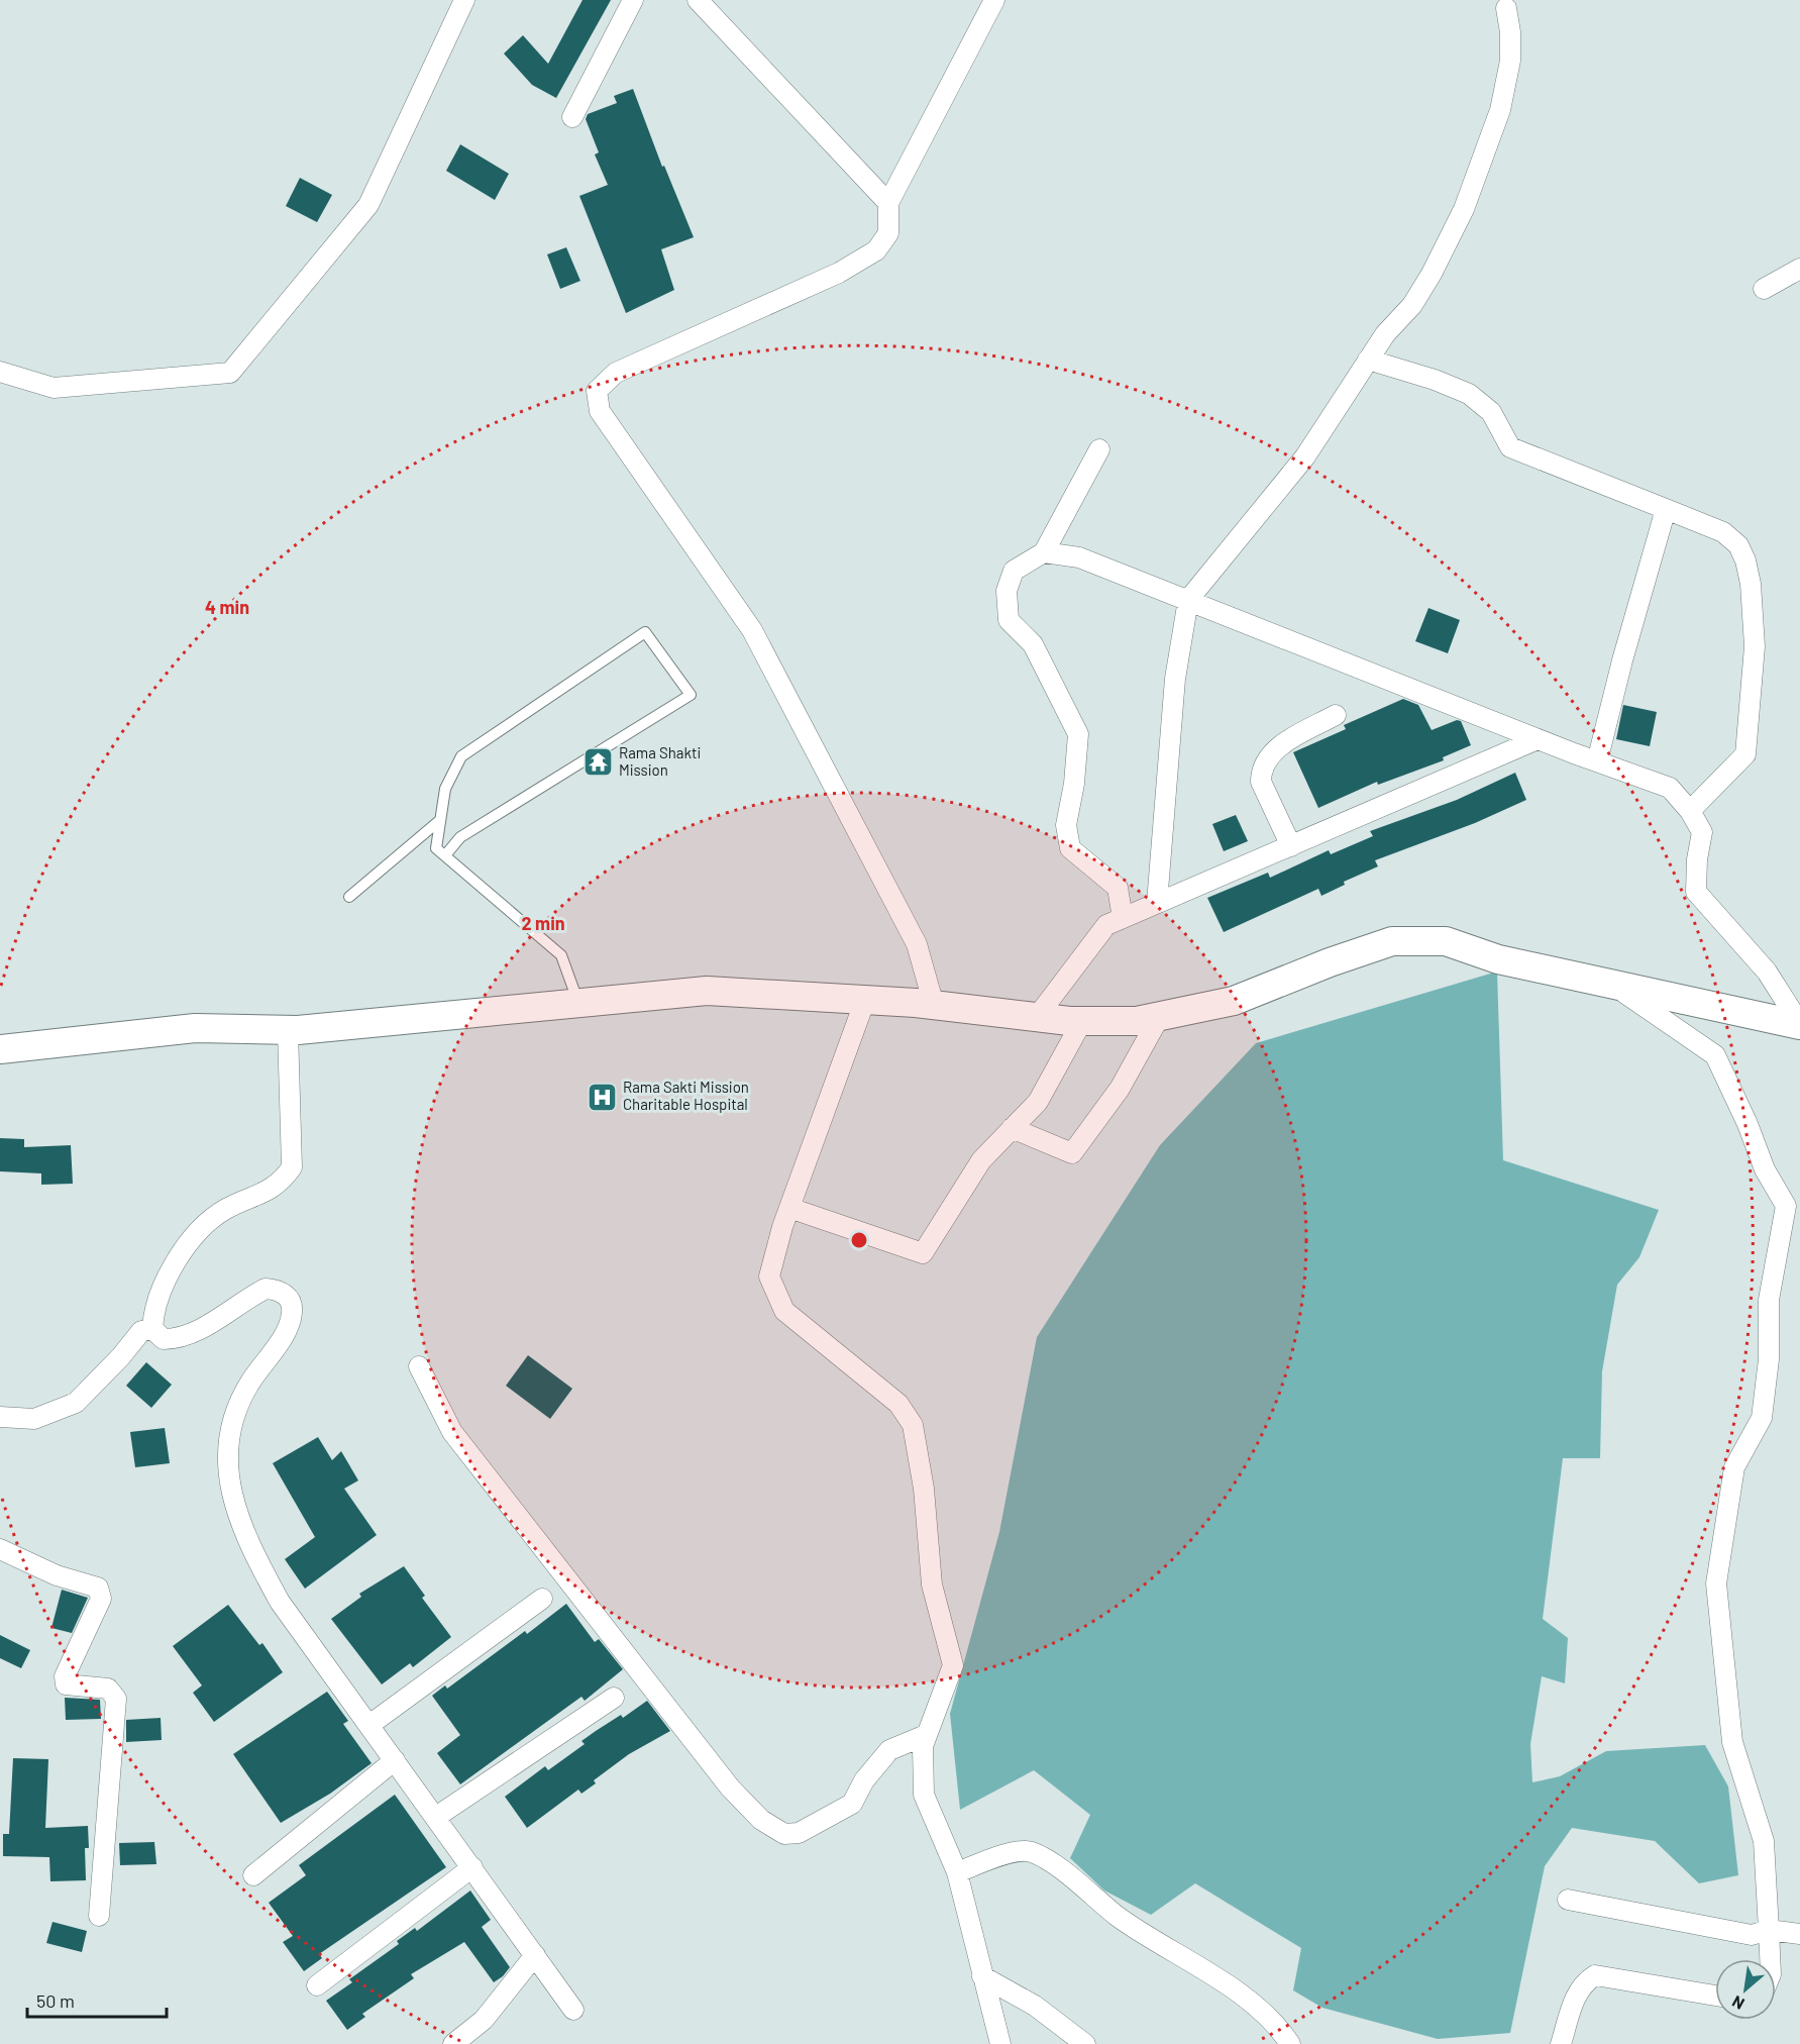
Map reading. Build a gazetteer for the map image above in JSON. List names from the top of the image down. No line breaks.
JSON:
{"places":{"temple":["Rama Shakti Mission"],"hospital":["Rama Sakti Mission Charitable Hospital"]},"scale_bar":"50 m","north":"bottom left","rings":["4 min","2 min"]}
